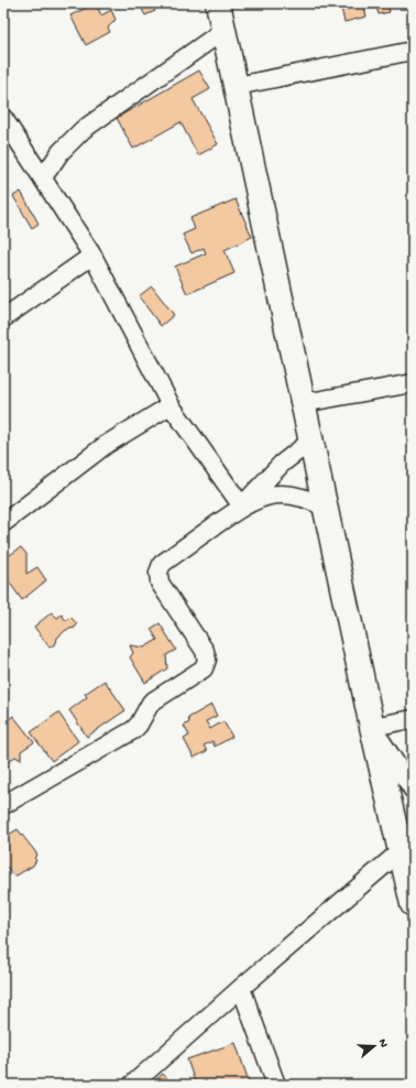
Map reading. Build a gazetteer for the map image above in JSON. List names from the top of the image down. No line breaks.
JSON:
{"north":"right"}
